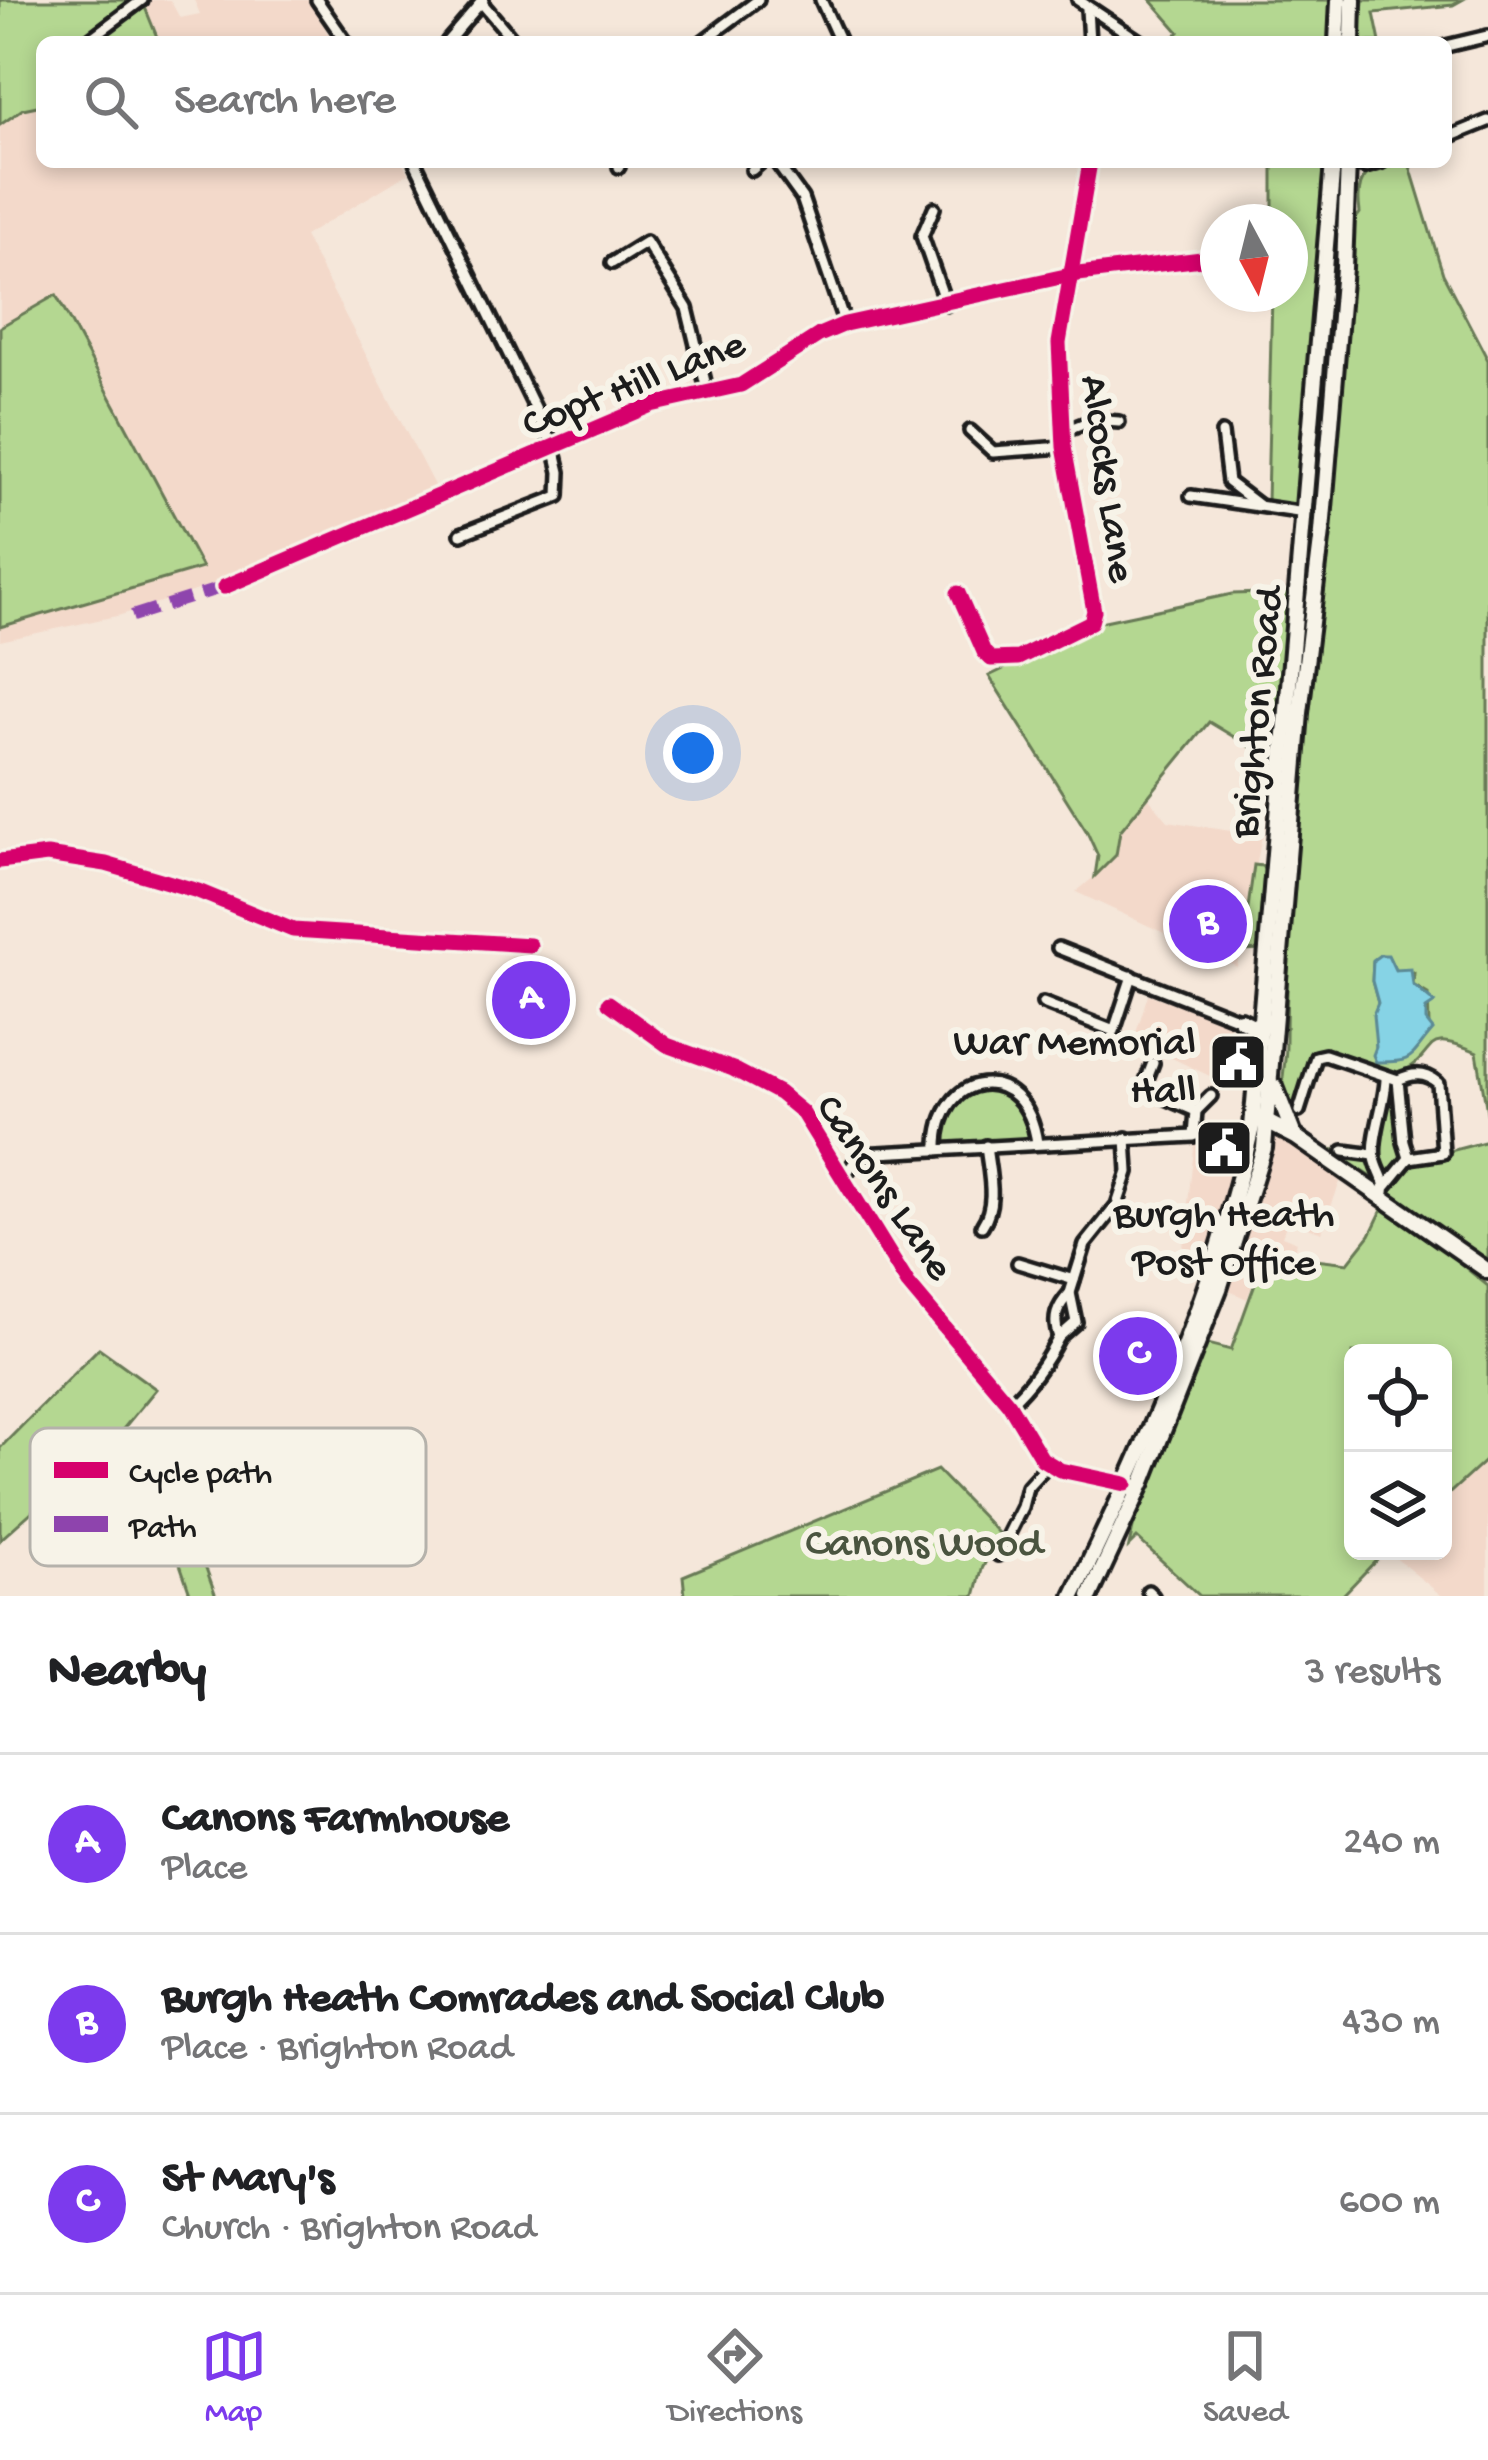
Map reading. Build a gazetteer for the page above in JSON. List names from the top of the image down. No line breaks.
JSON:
{"streets":{"highway":["Brighton Road"],"street":["Copt Hill Lane","Alcocks Lane","Canons Lane"]},"crossings":[["Copt Hill Lane","Alcocks Lane"]],"parks":["Canons Wood"],"places":{"public building":["War Memorial Hall","Burgh Heath Post Office"]},"legend":["Cycle path","Path"],"north":"bottom","page":{"search":"Search here","pins":["B","A","C"],"heading":["Nearby","3 results"],"list":[{"mark":"A","name":"Canons Farmhouse","note":"Place","value":"240 m"},{"mark":"B","name":"Burgh Heath Comrades and Social Club","note":"Place · Brighton Road","value":"430 m"},{"mark":"C","name":"St Mary's","note":"Church · Brighton Road","value":"600 m"}],"nav":["Map","Directions","Saved"]}}
